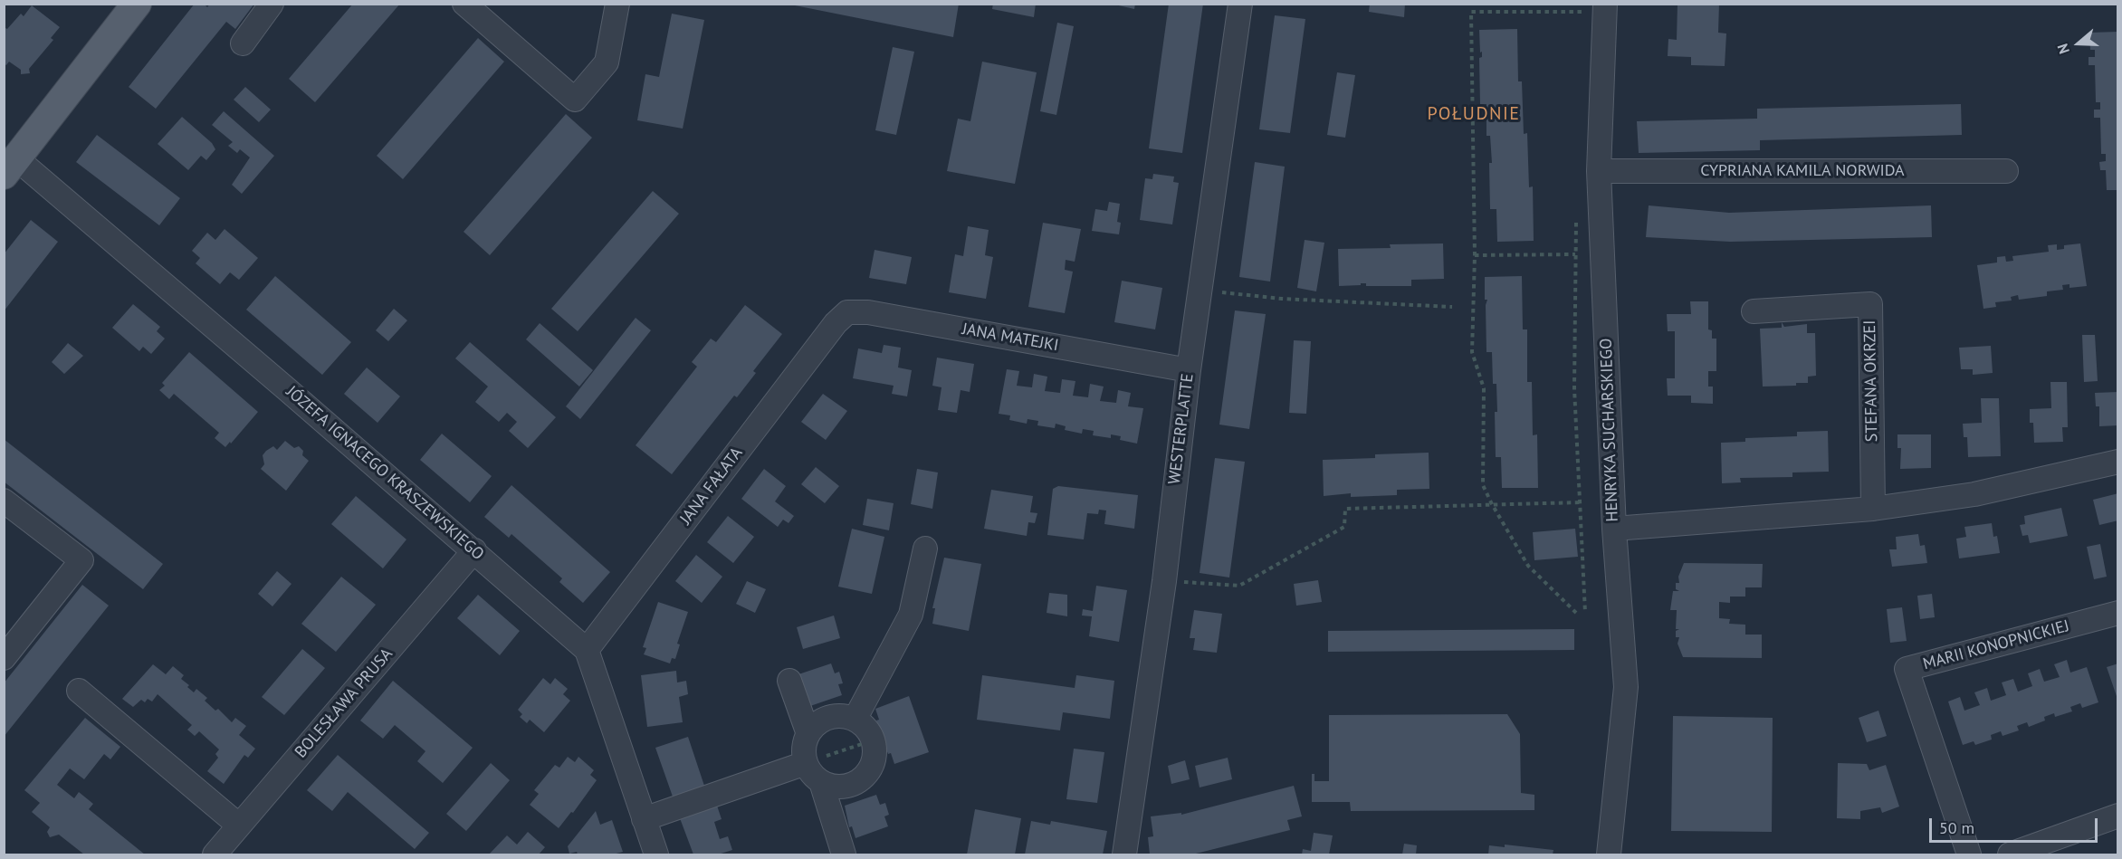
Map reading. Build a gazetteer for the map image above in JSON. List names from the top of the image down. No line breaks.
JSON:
{"streets":{"street":["CYPRIANA KAMILA NORWIDA","JANA MATEJKI","STEFANA OKRZEI","WESTERPLATTE","HENRYKA SUCHARSKIEGO","JÓZEFA IGNACEGO KRASZEWSKIEGO","JANA FAŁATA","MARII KONOPNICKIEJ","BOLESŁAWA PRUSA"]},"crossings":[["CYPRIANA KAMILA NORWIDA","HENRYKA SUCHARSKIEGO"],["JANA MATEJKI","WESTERPLATTE"],["JANA MATEJKI","JANA FAŁATA"],["JÓZEFA IGNACEGO KRASZEWSKIEGO","JANA FAŁATA"],["JÓZEFA IGNACEGO KRASZEWSKIEGO","BOLESŁAWA PRUSA"]],"districts":["POŁUDNIE"],"scale_bar":"50 m","north":"left"}
